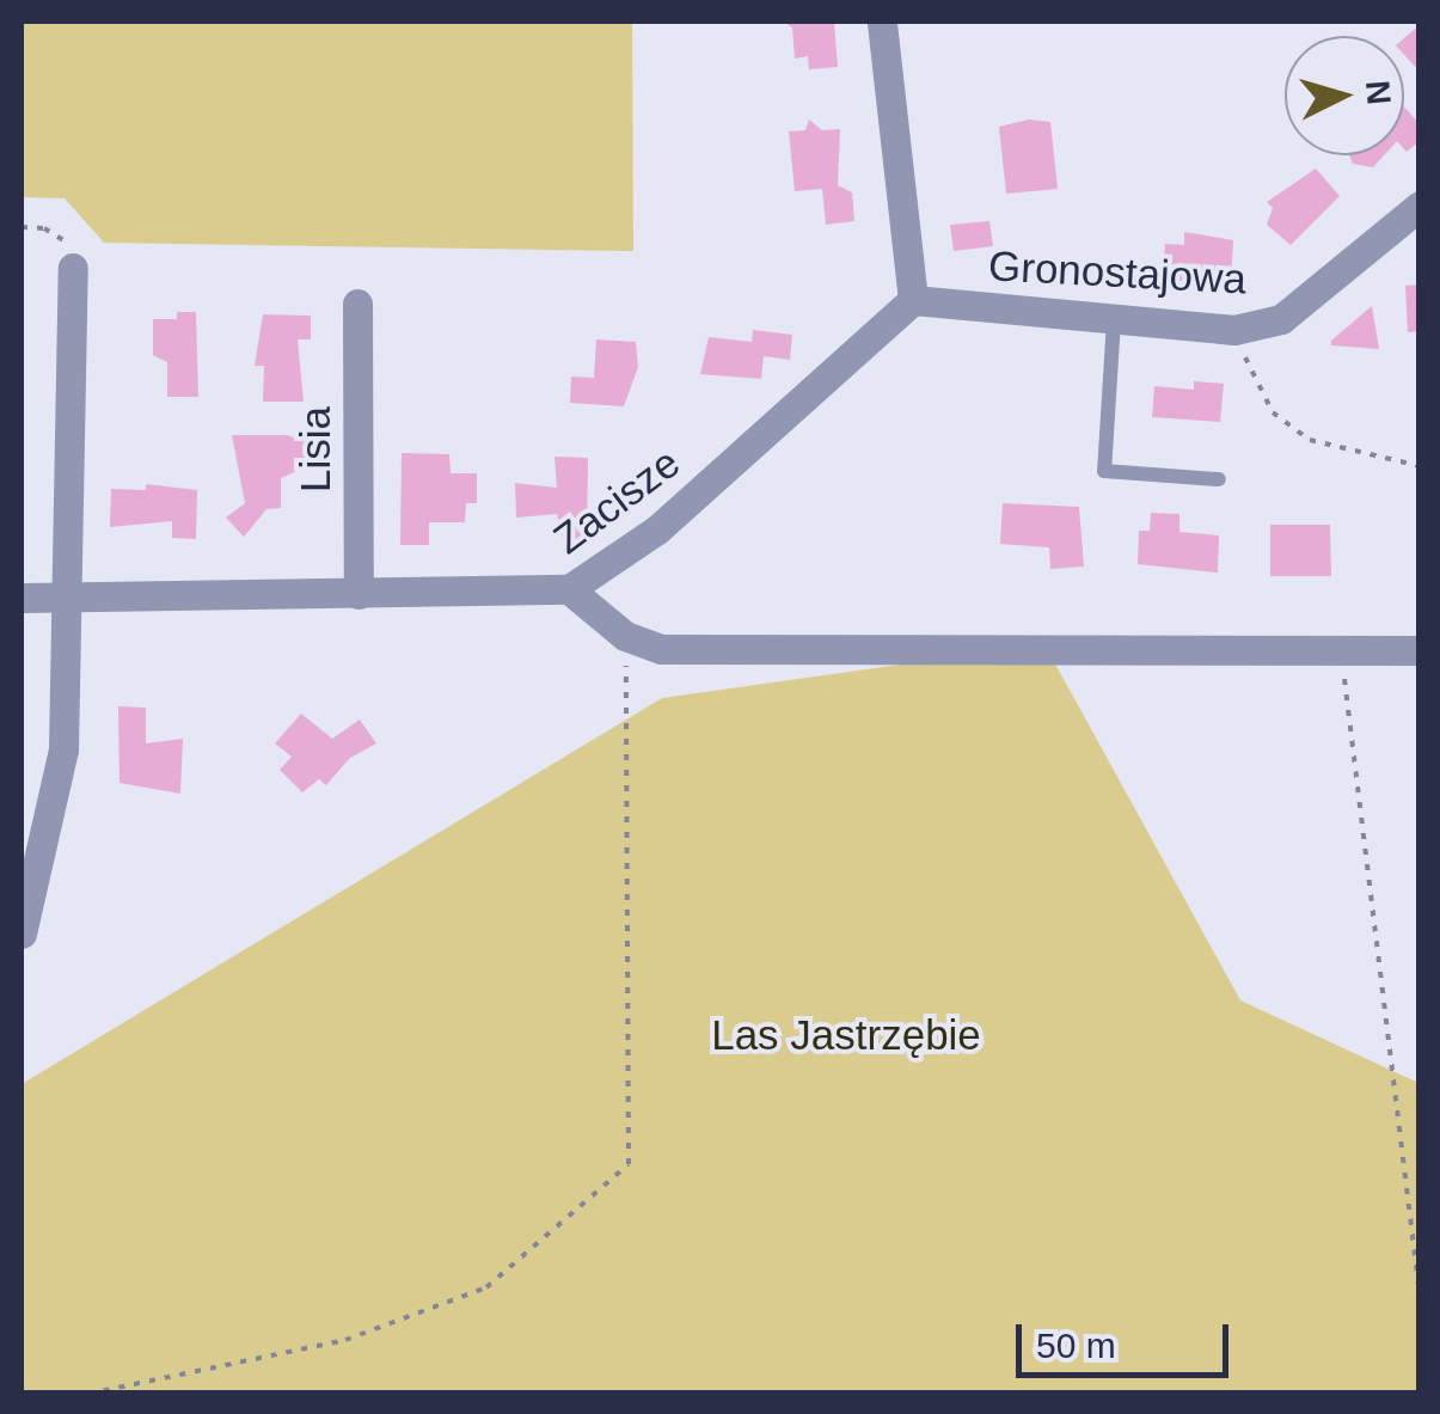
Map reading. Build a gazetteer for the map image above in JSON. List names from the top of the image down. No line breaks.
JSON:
{"streets":{"street":["Gronostajowa","Lisia","Zacisze"]},"crossings":[["Gronostajowa","Zacisze"],["Lisia","Zacisze"]],"parks":["Las Jastrzębie"],"scale_bar":"50 m","north":"right"}
